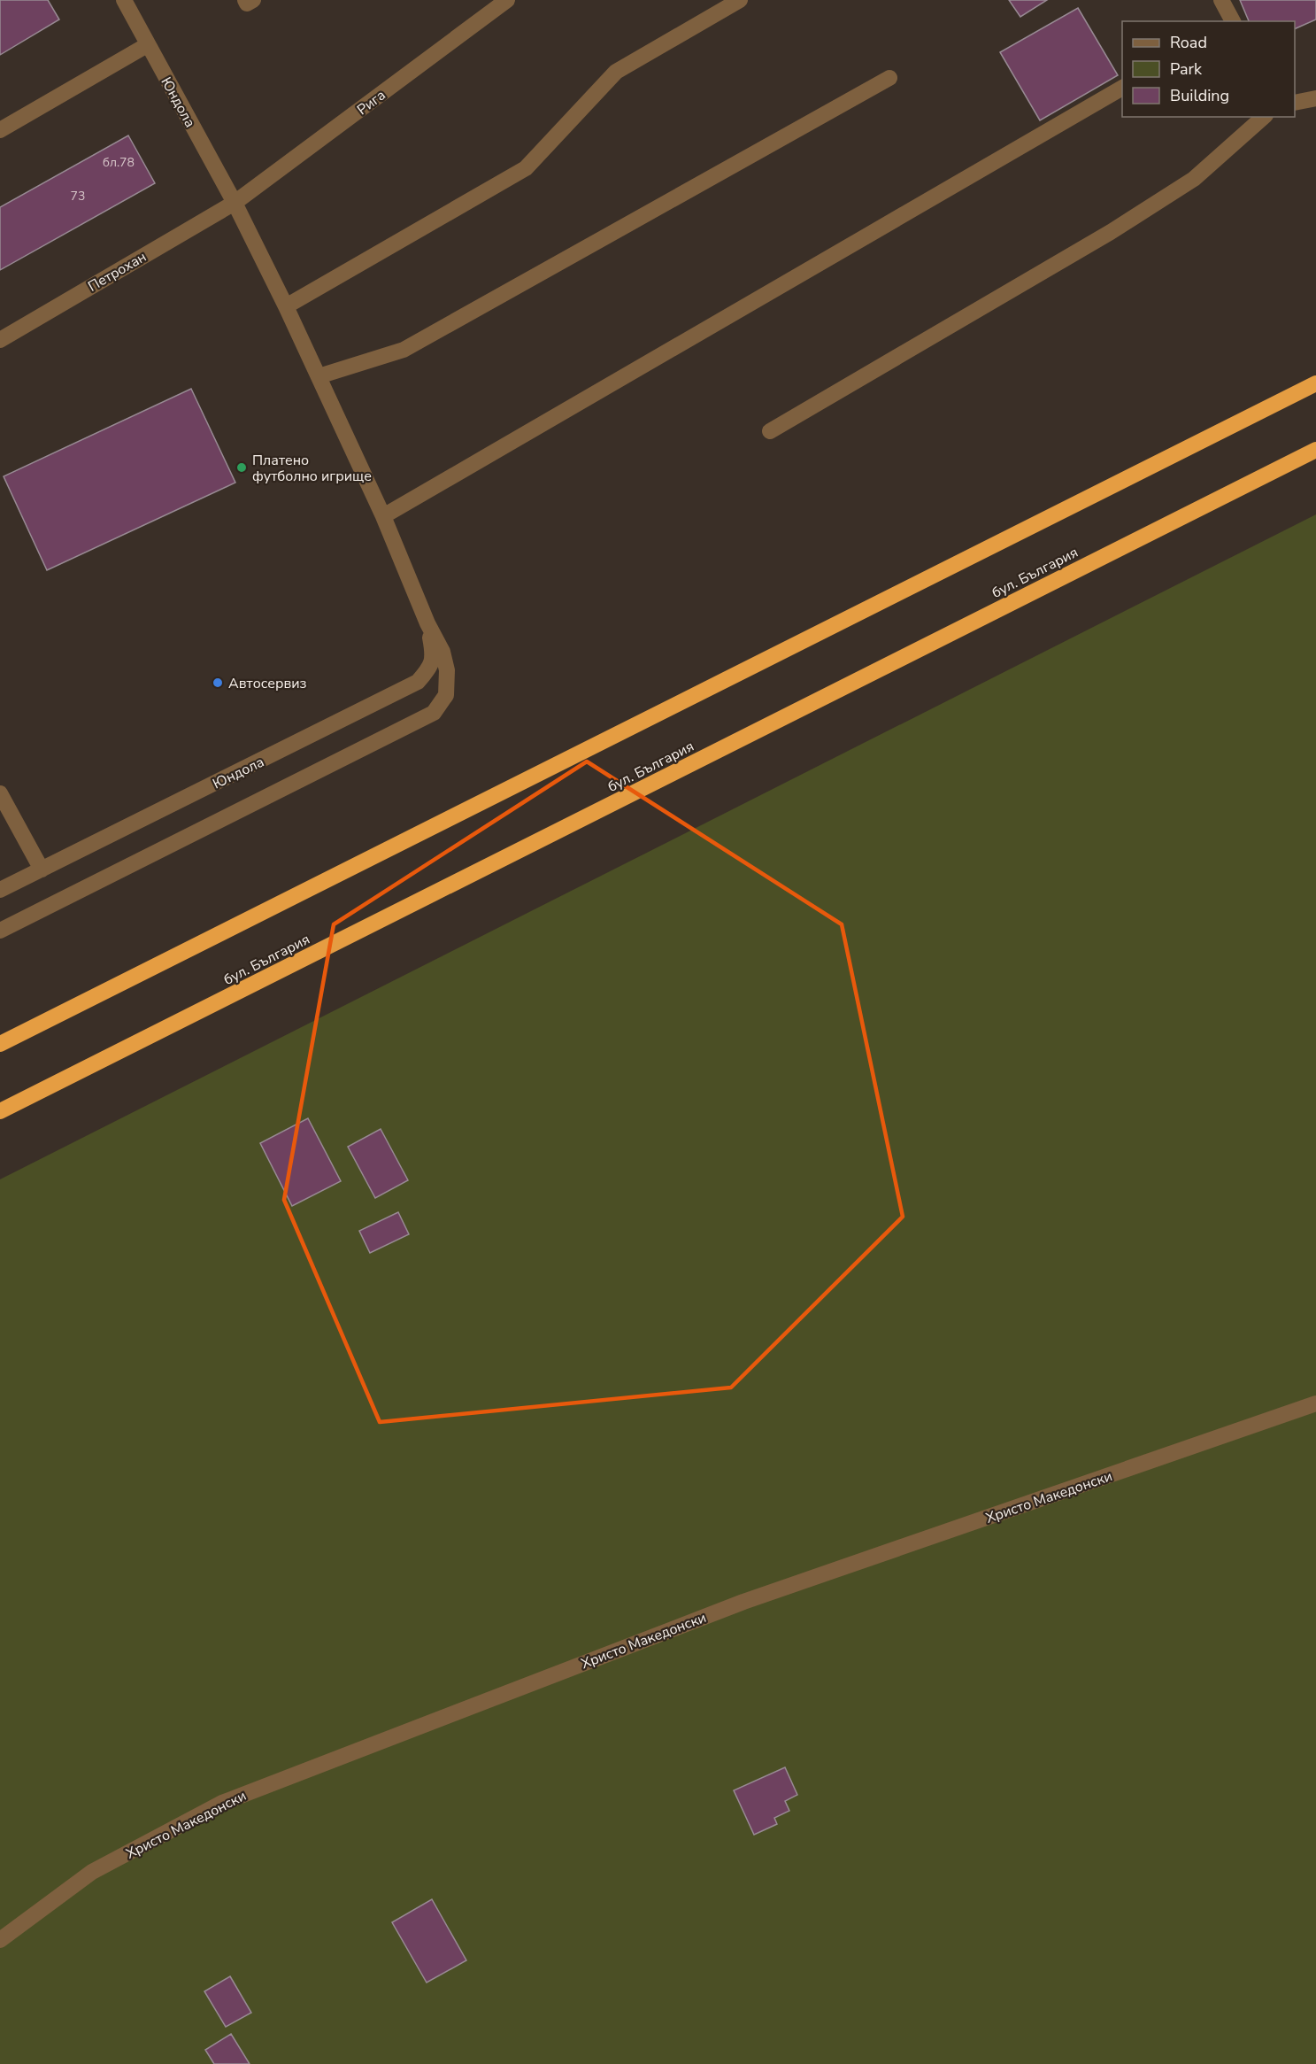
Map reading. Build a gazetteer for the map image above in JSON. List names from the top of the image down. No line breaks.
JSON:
{"streets":{"highway":["бул. България"],"street":["Юндола","Рига","Петрохан","Христо Македонски"]},"crossings":[["Юндола","Рига"],["Юндола","Петрохан"],["Рига","Петрохан"]],"places":["Платено футболно игрище","Автосервиз"],"house_numbers":["бл.78","73"],"legend":["Road","Park","Building"]}
